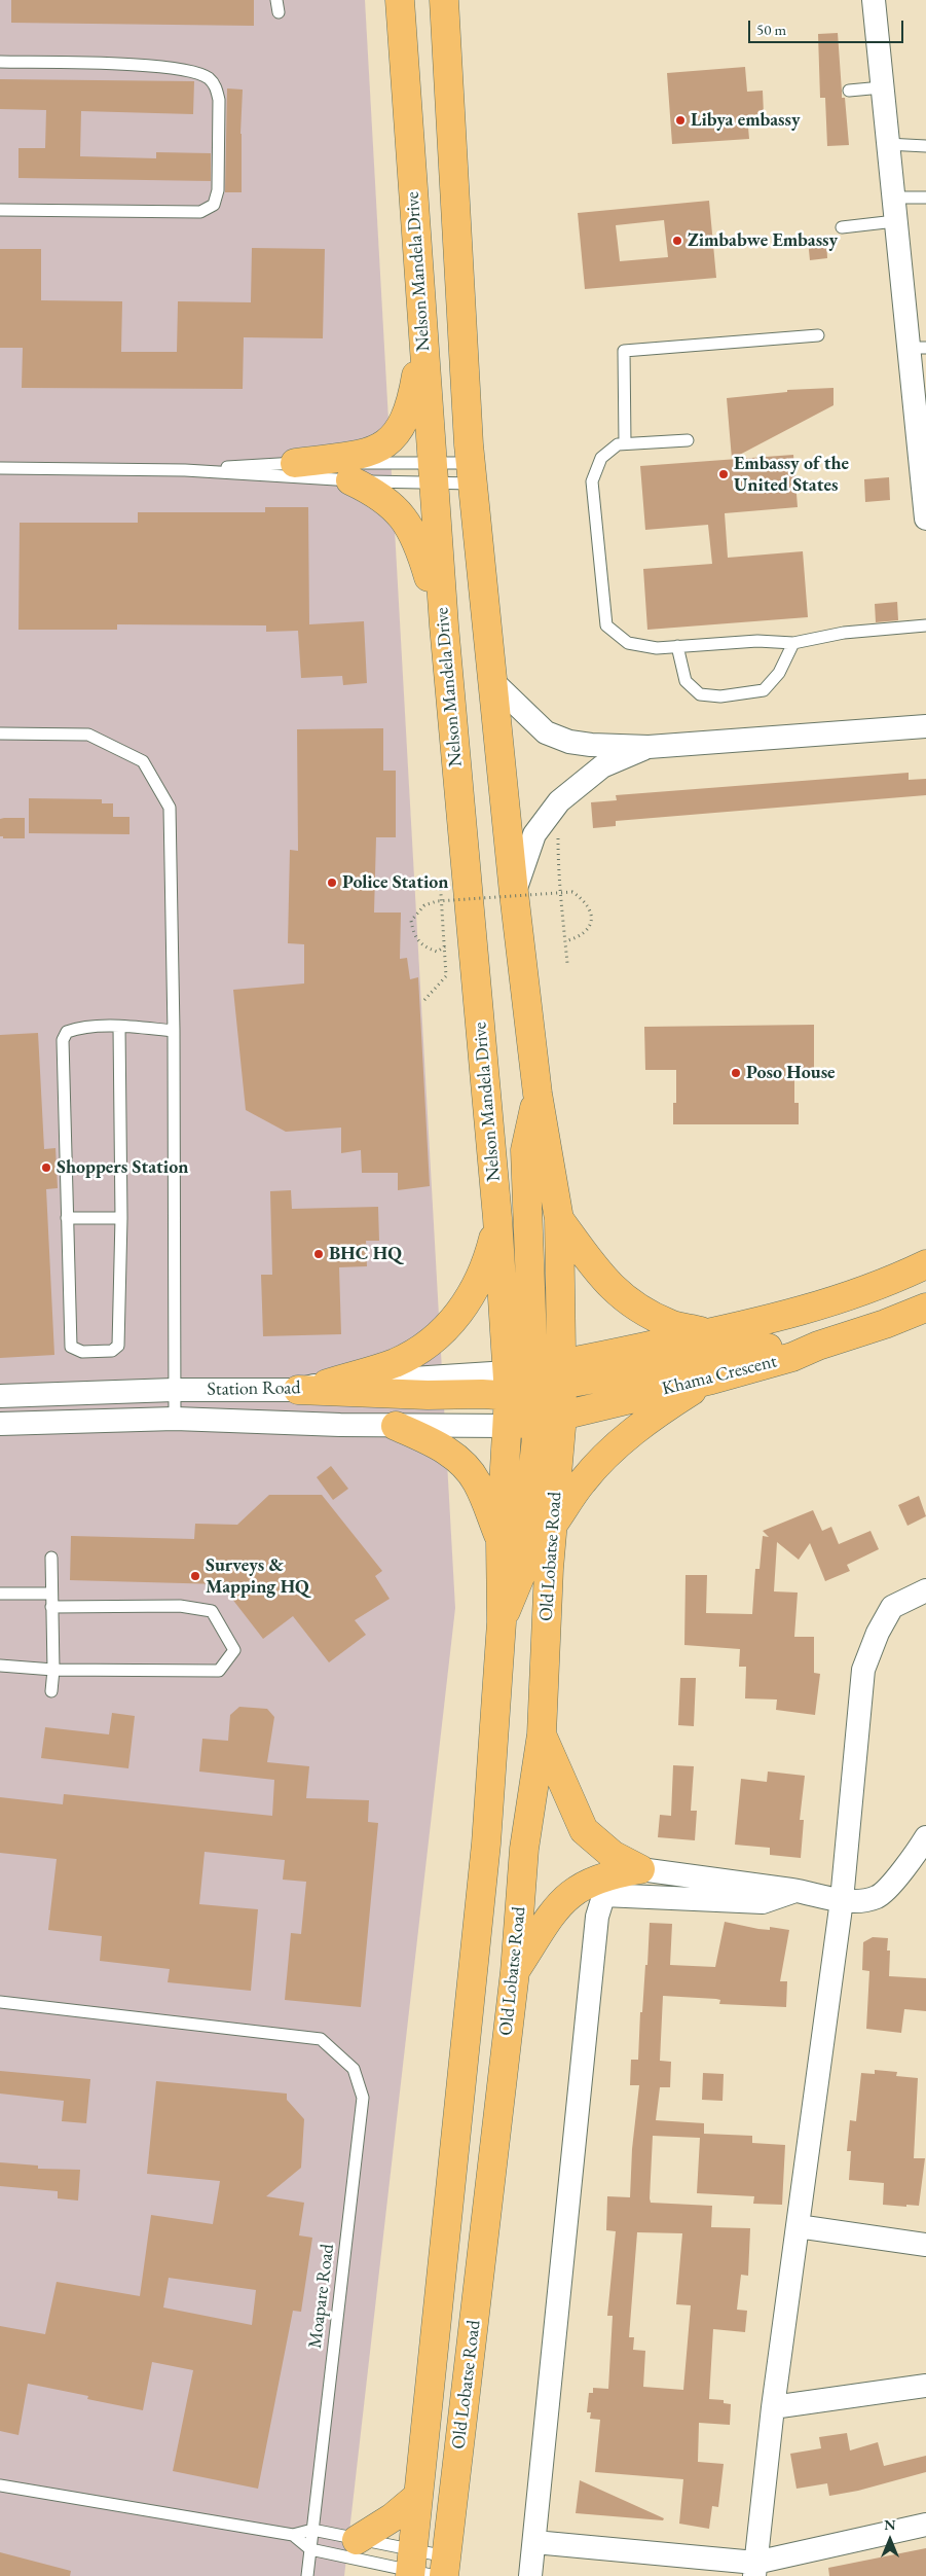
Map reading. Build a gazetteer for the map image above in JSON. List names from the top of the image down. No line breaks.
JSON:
{"streets":{"main road":["Nelson Mandela Drive","Khama Crescent","Old Lobatse Road"],"street":["Station Road"],"lane":["Moapare Road"]},"crossings":[["Nelson Mandela Drive","Khama Crescent"],["Nelson Mandela Drive","Station Road"],["Nelson Mandela Drive","Old Lobatse Road"],["Khama Crescent","Station Road"],["Khama Crescent","Old Lobatse Road"],["Station Road","Old Lobatse Road"]],"places":["Libya embassy","Zimbabwe Embassy","Embassy of the United States","Police Station","Poso House","Shoppers Station","BHC HQ","Surveys & Mapping HQ"],"scale_bar":"50 m","north":"top"}
